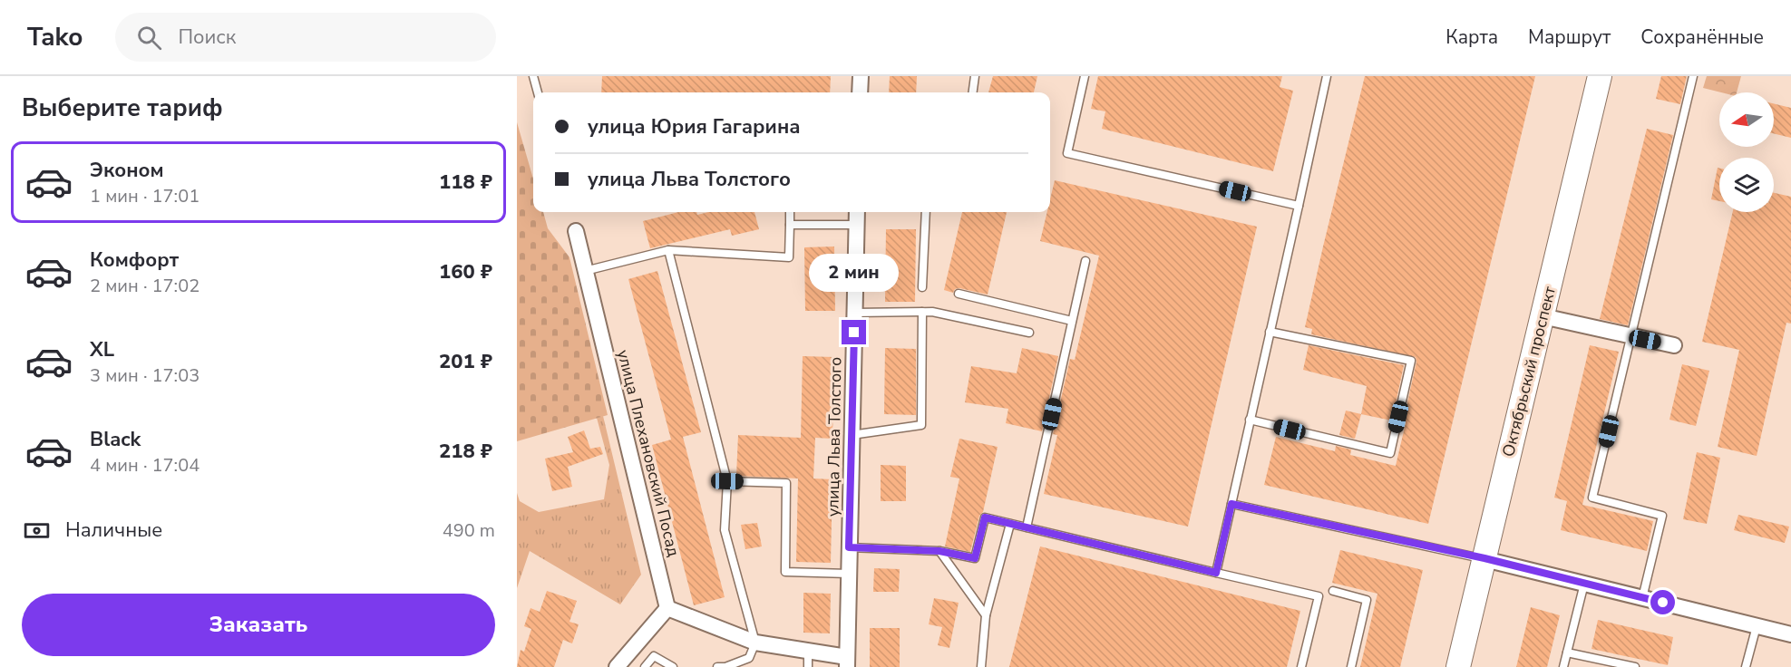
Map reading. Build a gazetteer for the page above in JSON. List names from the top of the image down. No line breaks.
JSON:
{"streets":{"main road":["Октябрьский проспект"],"street":["улица Льва Толстого","улица Плехановский Посад"]},"north":"left","page":{"header":"Tako","search":"Поиск","nav":["Карта","Маршрут","Сохранённые"],"heading":"Выберите тариф","banner":["улица Юрия Гагарина","улица Льва Толстого"],"list":[{"name":"Эконом","note":"1 мин · 17:01","value":"118 ₽"},{"name":"Комфорт","note":"2 мин · 17:02","value":"160 ₽"},{"name":"XL","note":"3 мин · 17:03","value":"201 ₽"},{"name":"Black","note":"4 мин · 17:04","value":"218 ₽"}],"bubble":"2 мин","pay":["Наличные","490 m"],"buttons":"Заказать"}}
